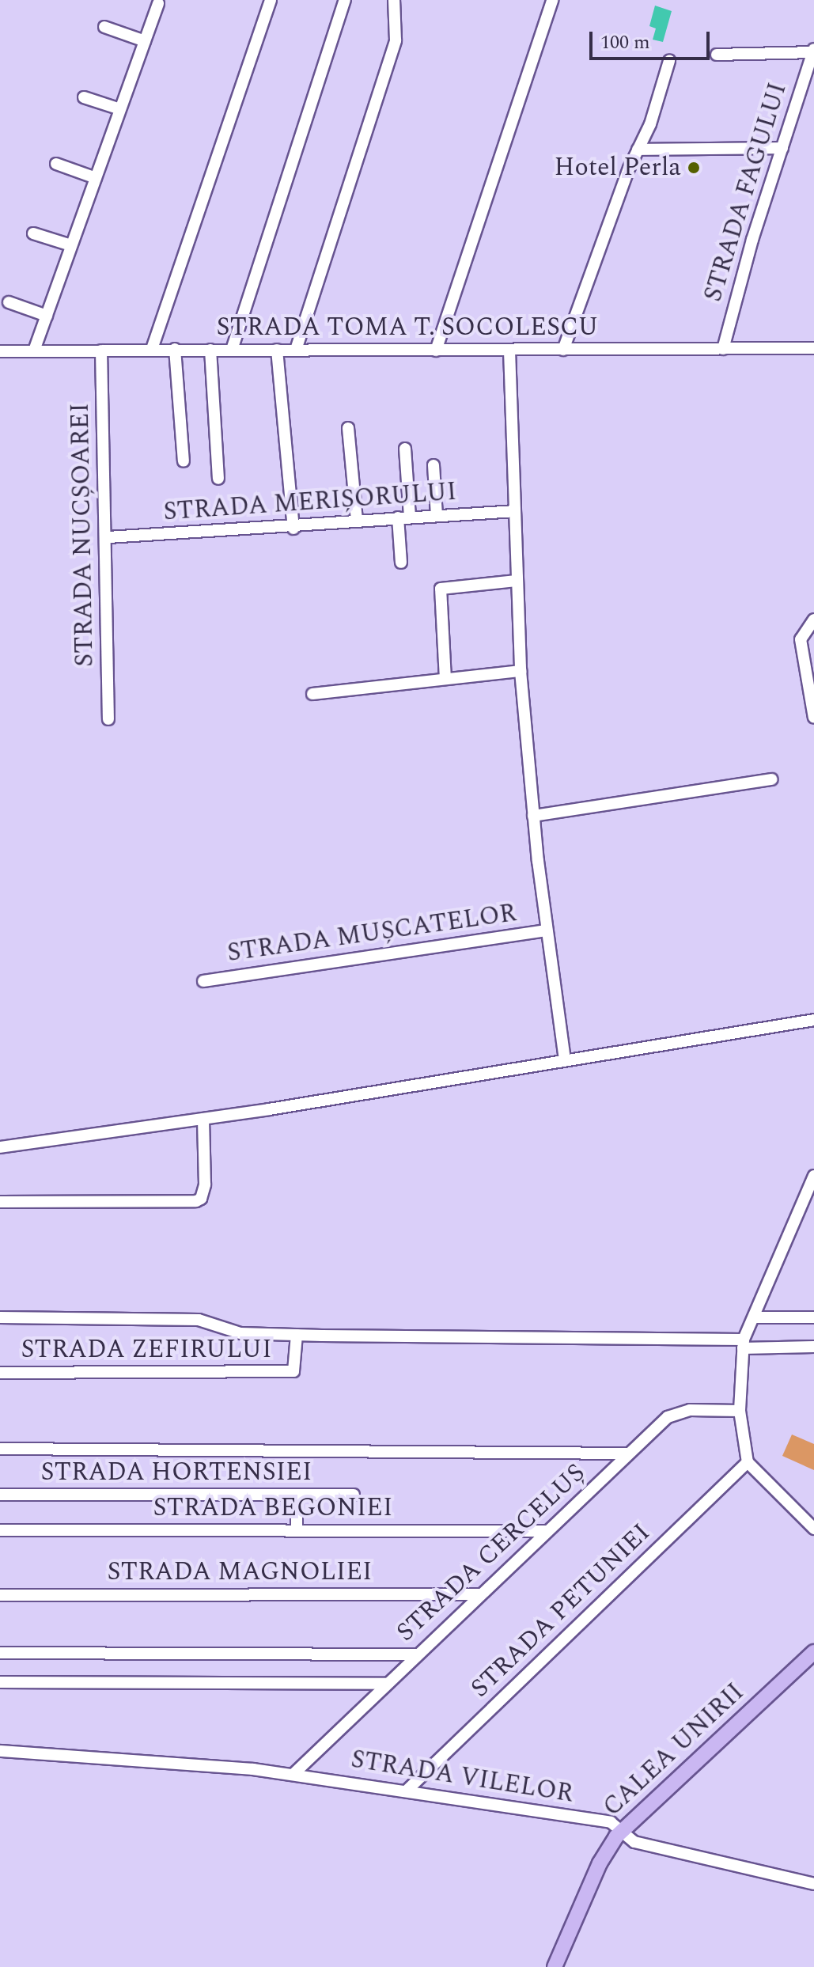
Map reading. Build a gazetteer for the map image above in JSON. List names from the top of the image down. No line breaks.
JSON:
{"streets":{"main road":["CALEA UNIRII"],"street":["STRADA FAGULUI","STRADA TOMA T. SOCOLESCU","STRADA MERIȘORULUI","STRADA NUCȘOAREI","STRADA MUȘCATELOR","STRADA ZEFIRULUI","STRADA HORTENSIEI","STRADA BEGONIEI","STRADA CERCELUȘ","STRADA MAGNOLIEI","STRADA PETUNIEI","STRADA VILELOR"]},"crossings":[["STRADA FAGULUI","STRADA TOMA T. SOCOLESCU"],["STRADA TOMA T. SOCOLESCU","STRADA NUCȘOAREI"],["STRADA TOMA T. SOCOLESCU","STRADA MUȘCATELOR"],["STRADA MERIȘORULUI","STRADA NUCȘOAREI"],["STRADA MERIȘORULUI","STRADA MUȘCATELOR"],["STRADA BEGONIEI","STRADA CERCELUȘ"],["STRADA CERCELUȘ","STRADA MAGNOLIEI"],["STRADA CERCELUȘ","STRADA VILELOR"],["STRADA PETUNIEI","STRADA VILELOR"],["CALEA UNIRII","STRADA VILELOR"]],"places":["Hotel Perla"],"scale_bar":"100 m"}
